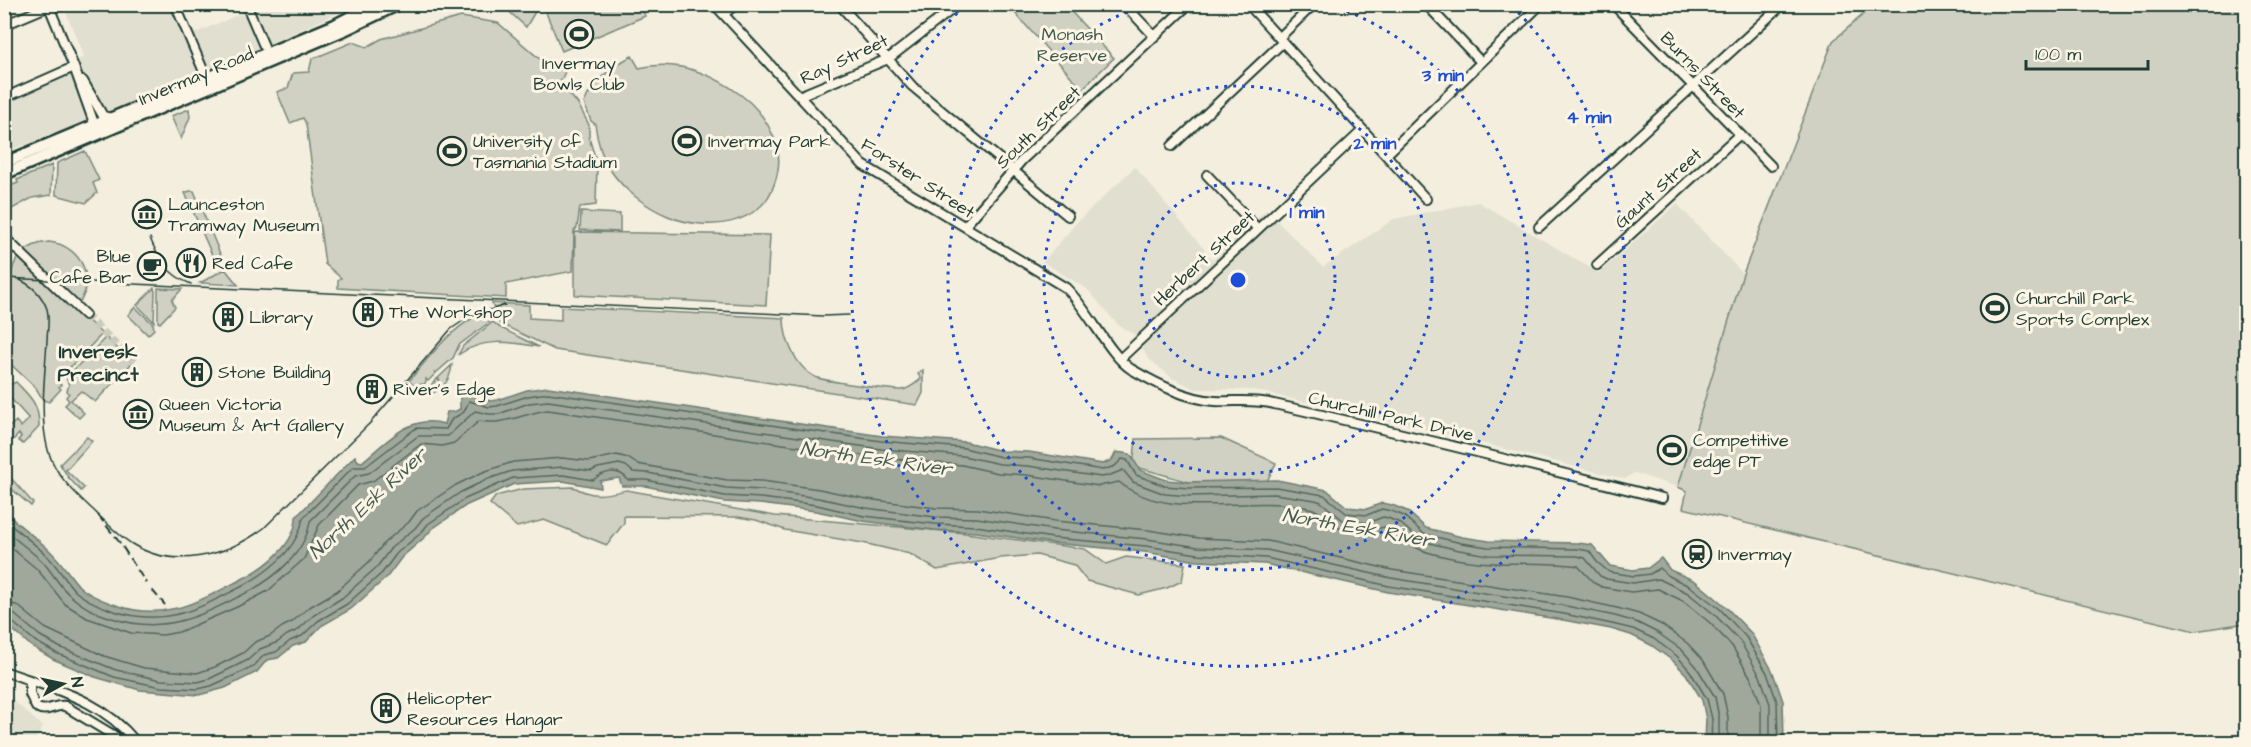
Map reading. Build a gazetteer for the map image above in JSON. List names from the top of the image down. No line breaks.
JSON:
{"streets":{"main road":["Invermay Road"],"street":["Ray Street","Burns Street","South Street","Forster Street","Gaunt Street","Herbert Street","Churchill Park Drive"]},"crossings":[["Ray Street","Forster Street"],["Burns Street","Gaunt Street"],["South Street","Forster Street"],["Forster Street","Herbert Street"],["Forster Street","Churchill Park Drive"],["Herbert Street","Churchill Park Drive"]],"districts":["Inveresk Precinct"],"water":["North Esk River"],"parks":["Monash Reserve"],"places":{"sports":["Invermay Bowls Club","Invermay Park","University of Tasmania Stadium","Churchill Park Sports Complex","Competitive edge PT"],"museum":["Launceston Tramway Museum","Queen Victoria Museum & Art Gallery"],"restaurant":["Red Cafe"],"cafe":["Blue Cafe Bar"],"building":["The Workshop","Library","Stone Building","River's Edge","Helicopter Resources Hangar"],"station":["Invermay"]},"scale_bar":"100 m","north":"right","rings":["3 min","4 min","2 min","1 min"]}
